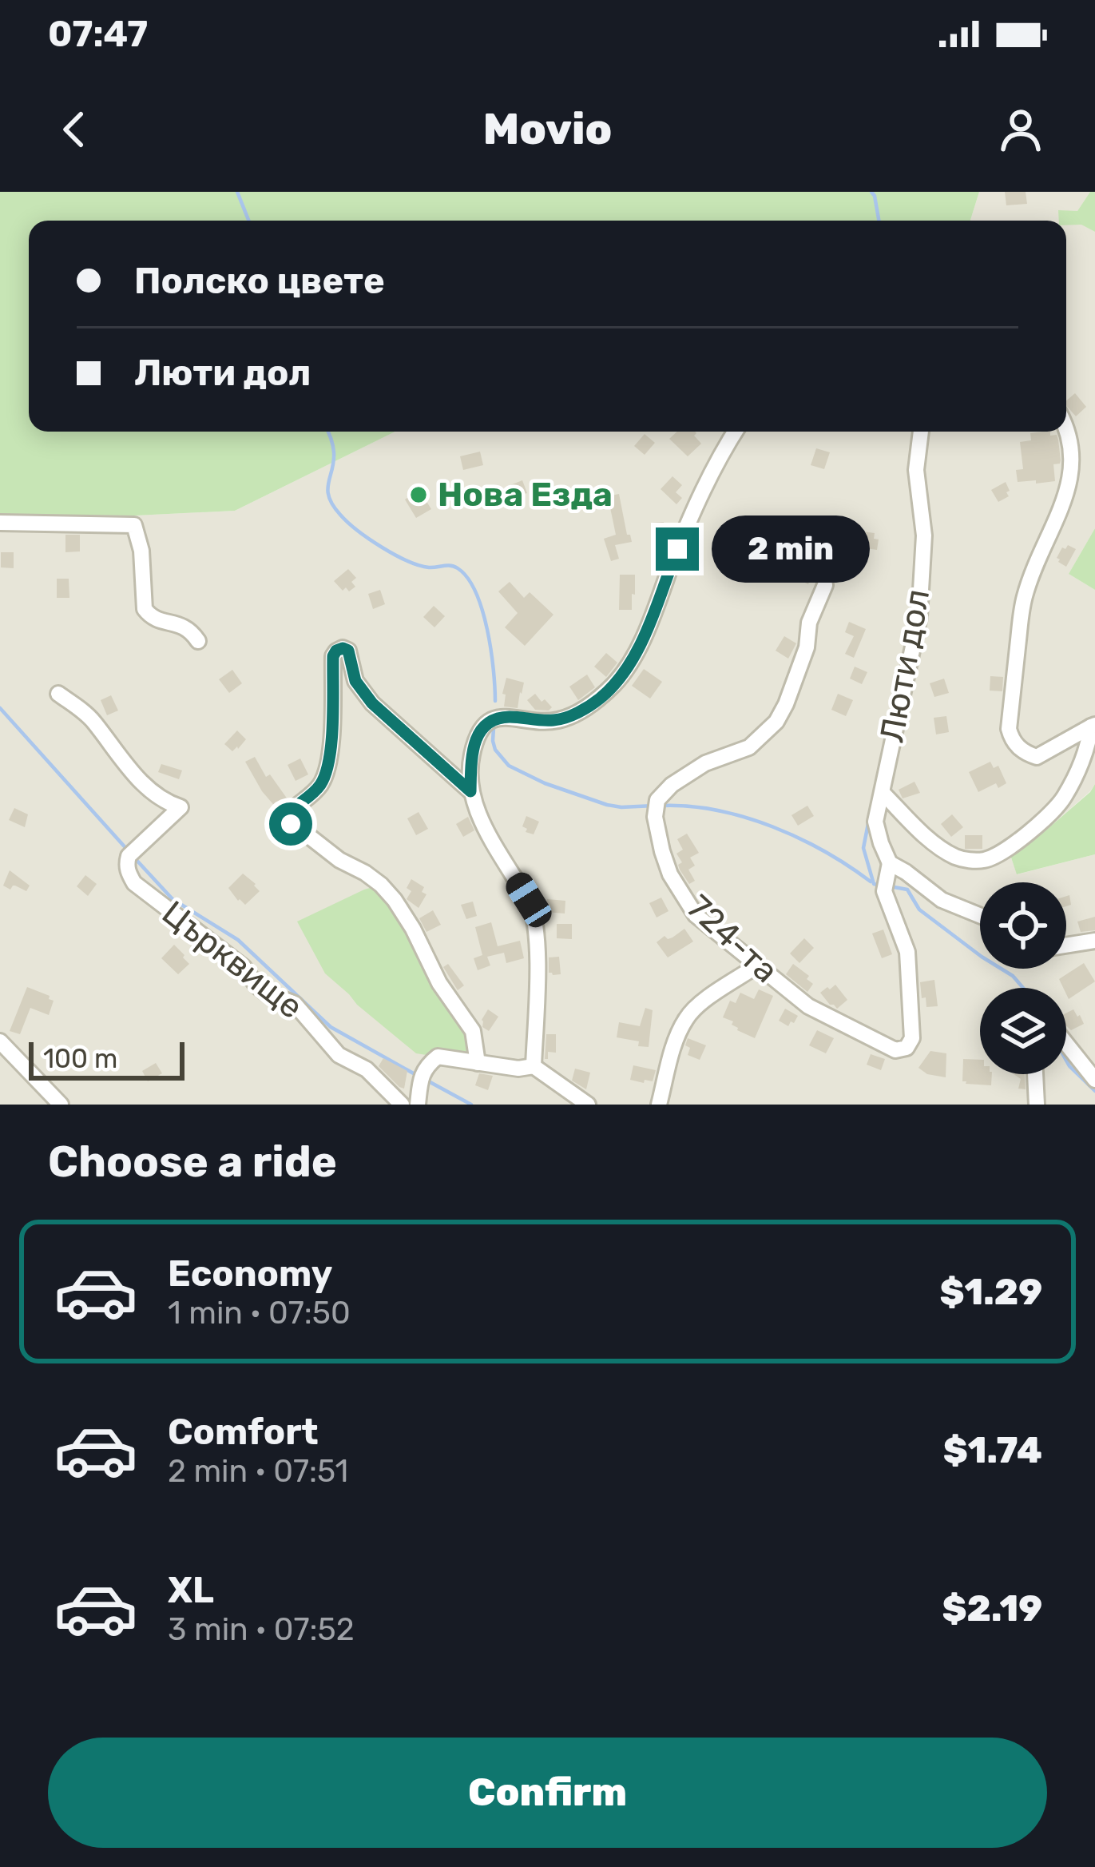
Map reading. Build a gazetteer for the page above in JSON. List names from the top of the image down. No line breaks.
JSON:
{"streets":{"street":["Люти дол","724-та","Църквище"]},"crossings":[["Люти дол","724-та"]],"places":["Нова Езда"],"scale_bar":"100 m","page":{"status":"07:47","header":"Movio","banner":["Полско цвете","Люти дол"],"bubble":"2 min","scale":"100 m","heading":"Choose a ride","list":[{"name":"Economy","note":"1 min · 07:50","value":"$1.29"},{"name":"Comfort","note":"2 min · 07:51","value":"$1.74"},{"name":"XL","note":"3 min · 07:52","value":"$2.19"}],"buttons":"Confirm"}}
